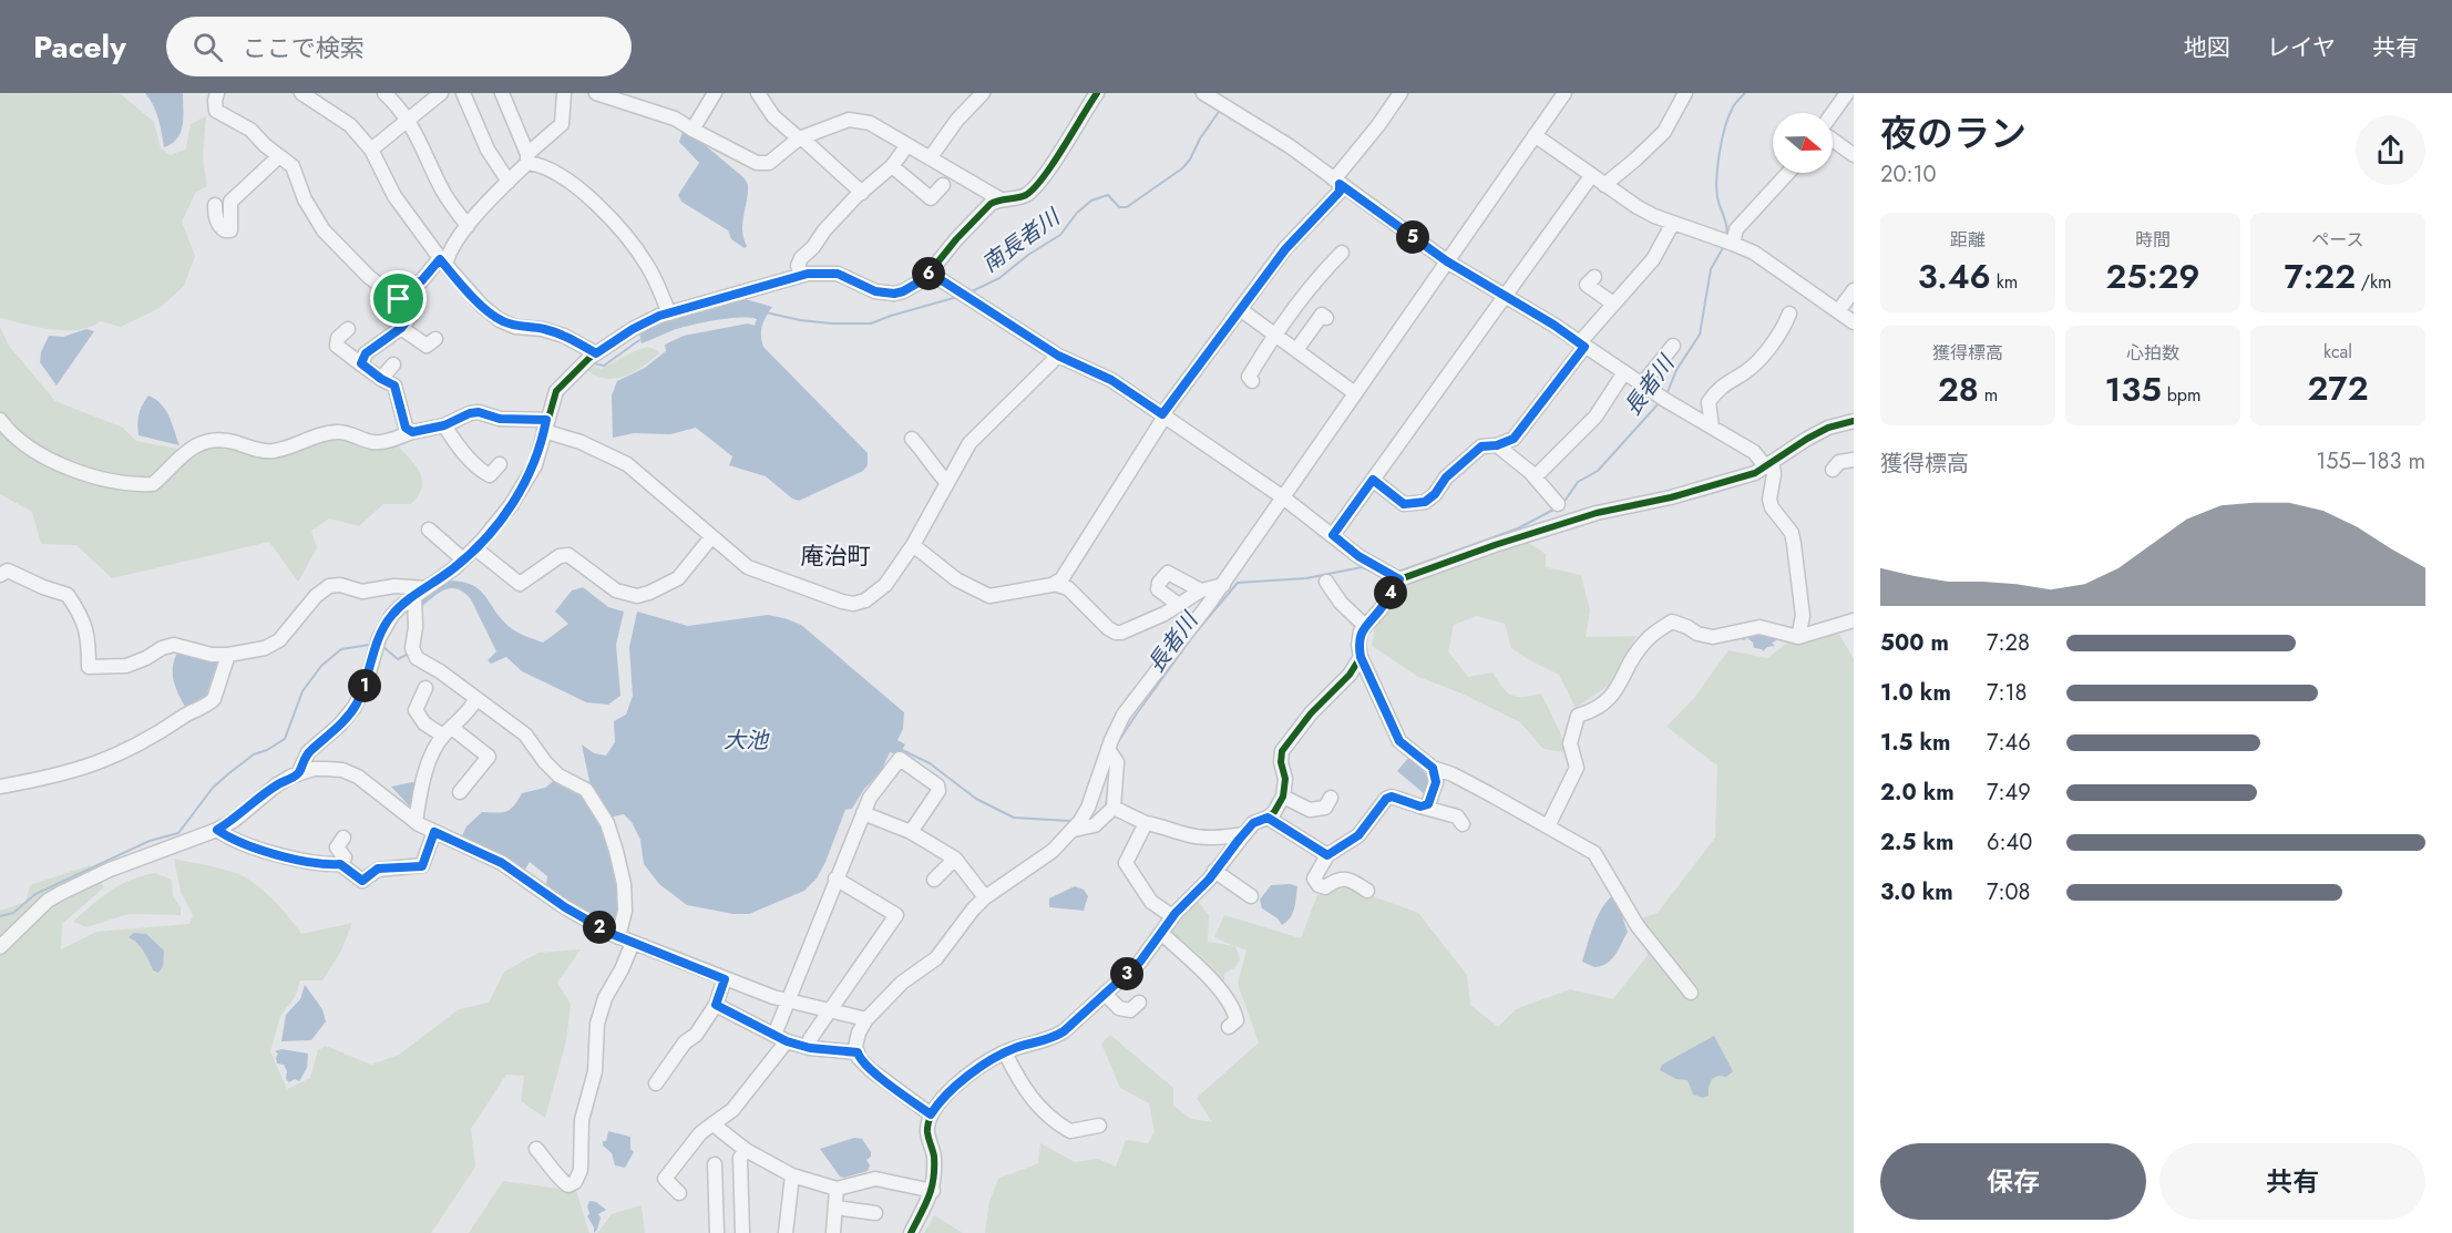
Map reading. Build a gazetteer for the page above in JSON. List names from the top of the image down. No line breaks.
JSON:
{"districts":["庵治町"],"water":["南長者川","長者川","大池"],"north":"right","page":{"header":"Pacely","search":"ここで検索","nav":["地図","レイヤ","共有"],"heading":["夜のラン","20:10"],"stats":[["距離","3.46 km"],["時間","25:29"],["ペース","7:22 /km"],["獲得標高","28 m"],["心拍数","135 bpm"],["kcal","272"]],"pins":["5","6","4","1","2","3"],"chart":["獲得標高","155–183 m"],"list":[{"name":"500 m","note":"7:28"},{"name":"1.0 km","note":"7:18"},{"name":"1.5 km","note":"7:46"},{"name":"2.0 km","note":"7:49"},{"name":"2.5 km","note":"6:40"},{"name":"3.0 km","note":"7:08"}],"buttons":["保存","共有"]}}
